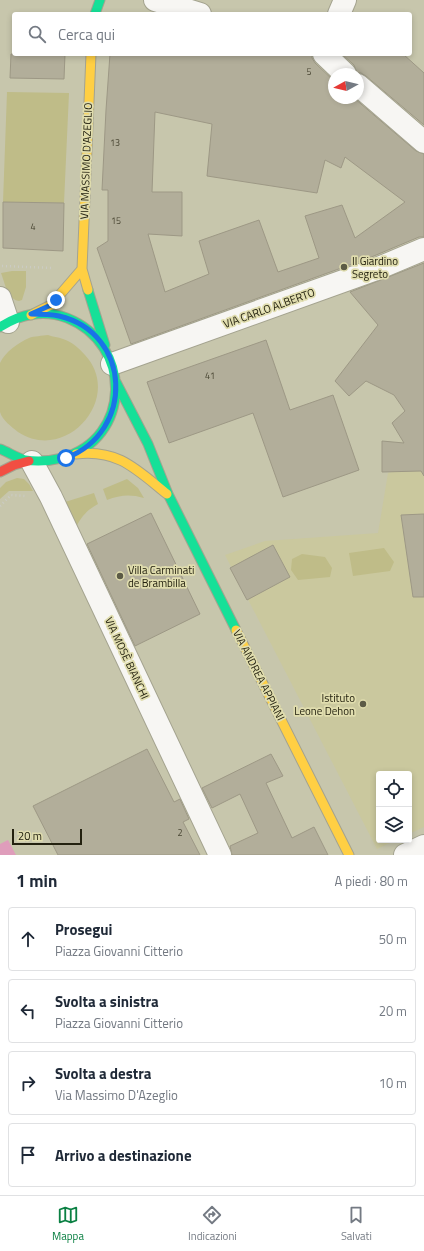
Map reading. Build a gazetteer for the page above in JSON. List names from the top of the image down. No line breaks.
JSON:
{"streets":{"street":["VIA MASSIMO D'AZEGLIO","VIA CARLO ALBERTO","VIA MOSÈ BIANCHI","VIA ANDREA APPIANI"]},"crossings":[["VIA MASSIMO D'AZEGLIO","VIA CARLO ALBERTO"],["VIA MASSIMO D'AZEGLIO","VIA ANDREA APPIANI"],["VIA CARLO ALBERTO","VIA ANDREA APPIANI"]],"places":["Il Giardino Segreto","Villa Carminati de Brambilla","Istituto Leone Dehon"],"house_numbers":["5","13","15","4","41","2"],"scale_bar":"20 m","north":"left","page":{"search":"Cerca qui","scale":"20 m","heading":["1 min","A piedi · 80 m"],"list":[["Prosegui","Piazza Giovanni Citterio","50 m"],["Svolta a sinistra","Piazza Giovanni Citterio","20 m"],["Svolta a destra","Via Massimo D'Azeglio","10 m"],"Arrivo a destinazione"],"nav":["Mappa","Indicazioni","Salvati"]}}
